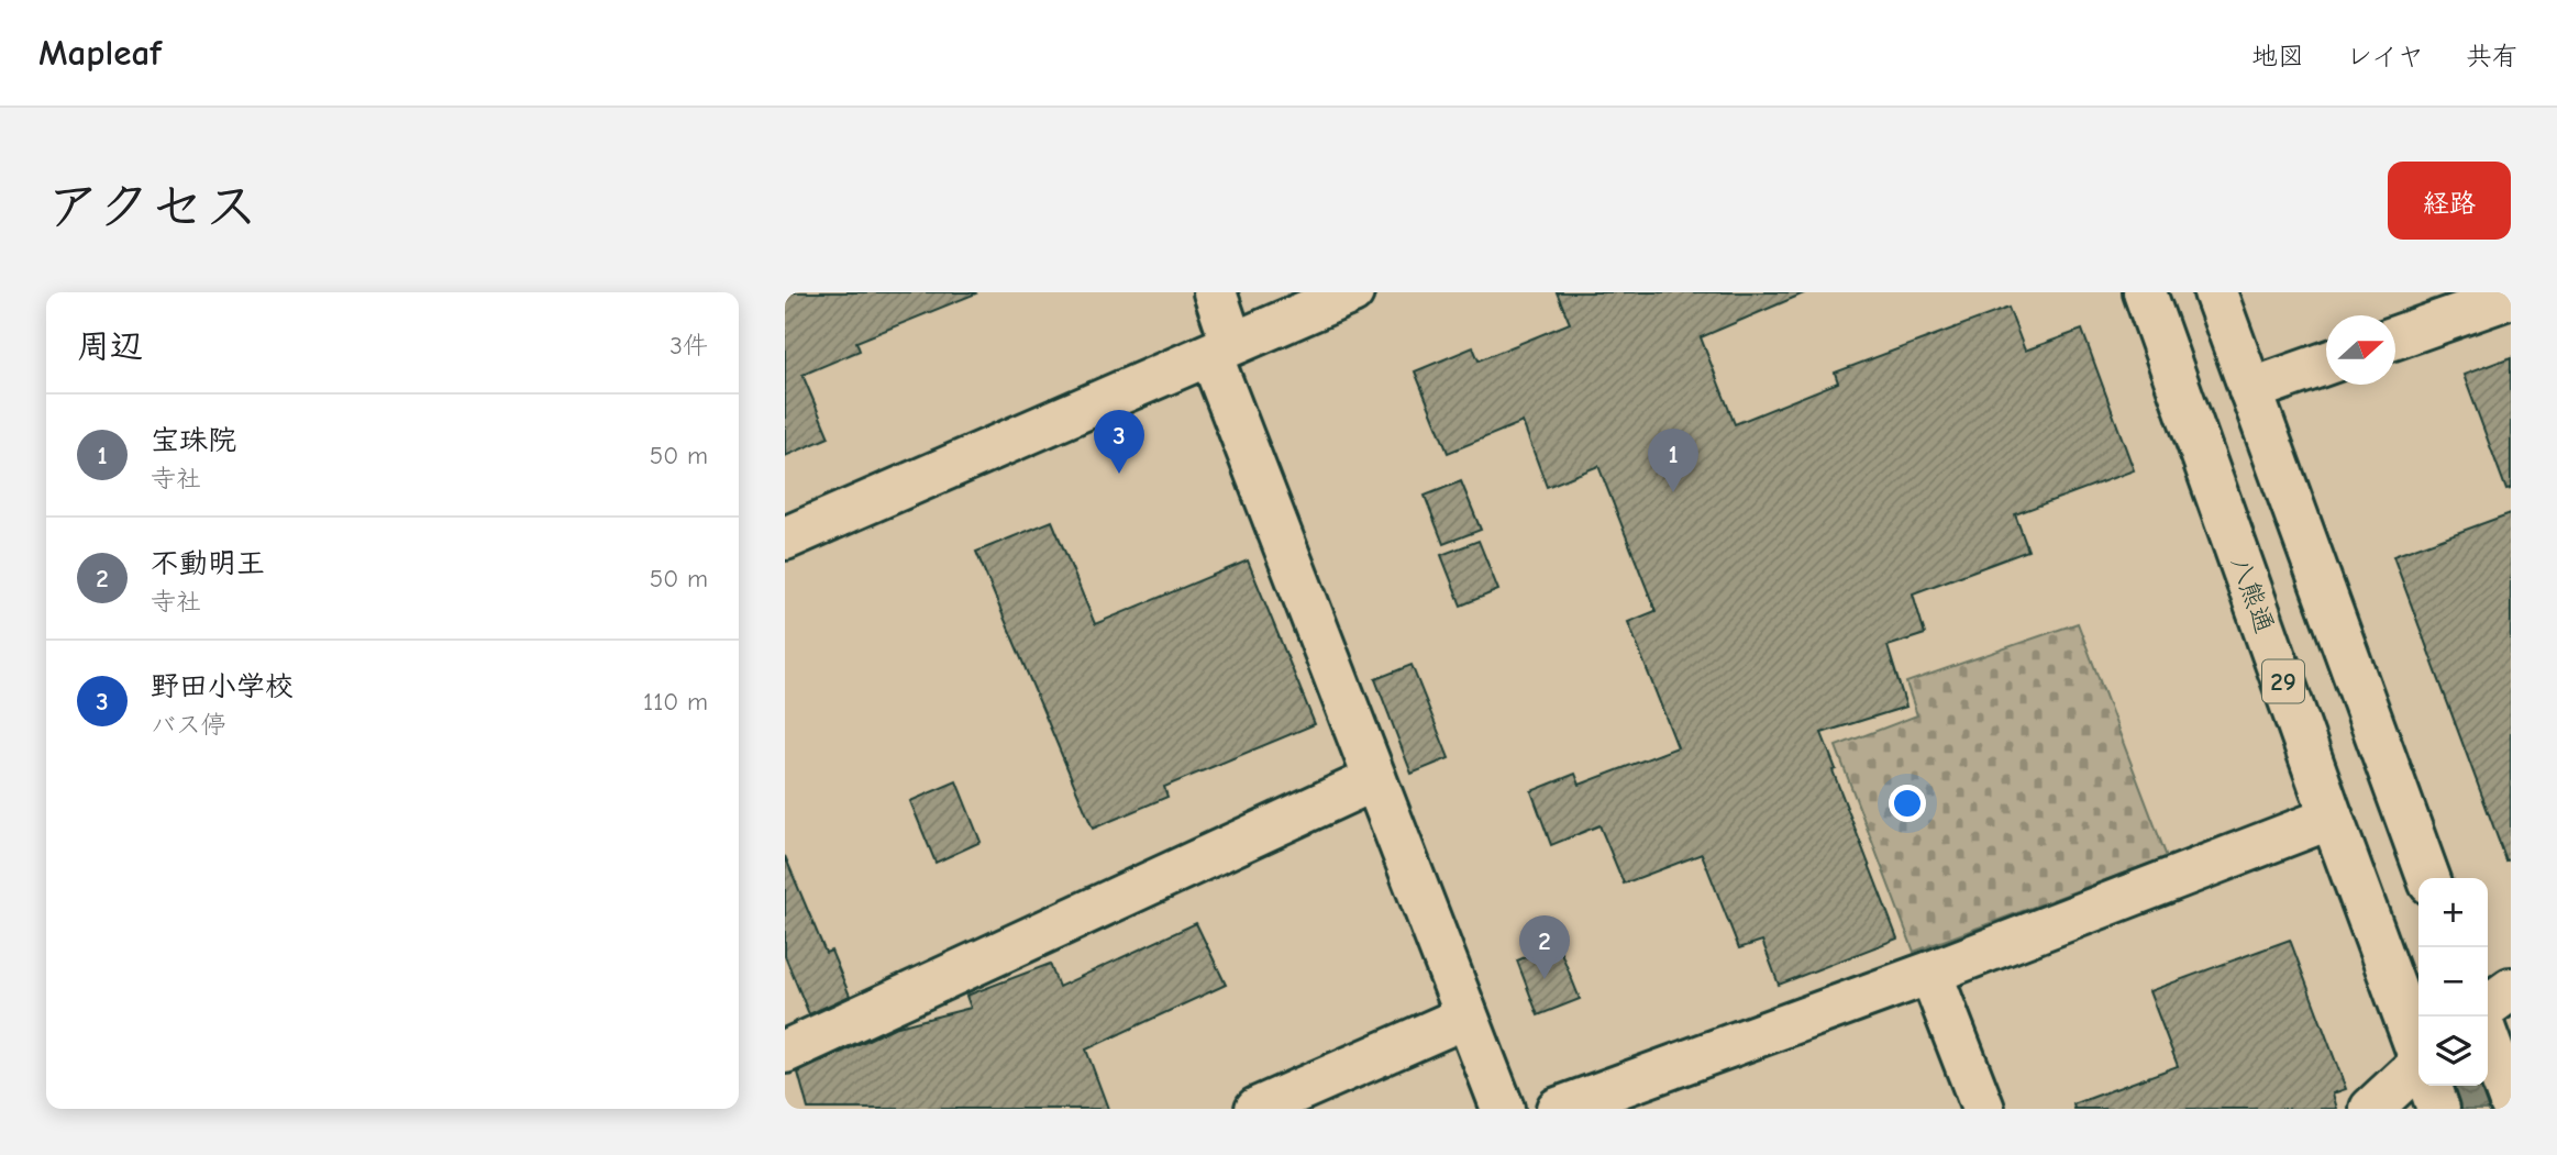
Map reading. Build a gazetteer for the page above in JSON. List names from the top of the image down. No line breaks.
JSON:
{"streets":{"street":["八熊通","29"]},"north":"right","page":{"header":"Mapleaf","nav":["地図","レイヤ","共有"],"title":"アクセス","buttons":"経路","heading":["周辺","3件"],"list":[{"mark":"1","name":"宝珠院","note":"寺社","value":"50 m"},{"mark":"2","name":"不動明王","note":"寺社","value":"50 m"},{"mark":"3","name":"野田小学校","note":"バス停","value":"110 m"}],"pins":["3","1","2"],"map_buttons":["+","−"]}}
